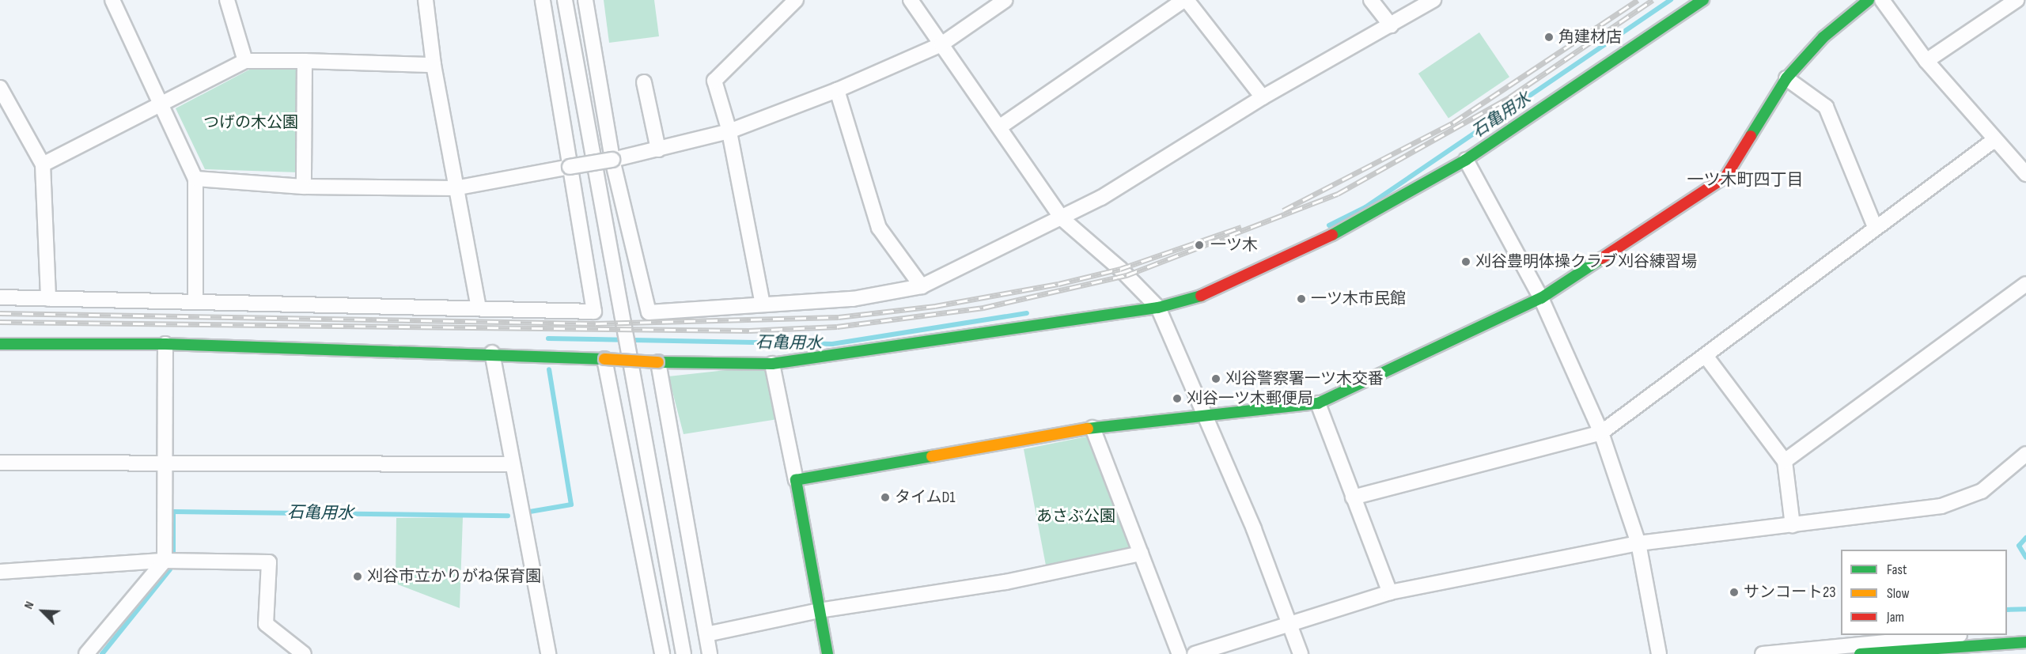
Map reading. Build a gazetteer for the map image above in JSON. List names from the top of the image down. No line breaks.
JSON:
{"districts":["一ツ木町四丁目"],"water":["石亀用水"],"parks":["つげの木公園","あさぶ公園"],"places":["角建材店","一ツ木","刈谷豊明体操クラブ刈谷練習場","一ツ木市民館","刈谷警察署一ツ木交番","刈谷一ツ木郵便局","タイムD1","刈谷市立かりがね保育園","サンコート23"],"legend":["Fast","Slow","Jam"],"north":"top left"}
